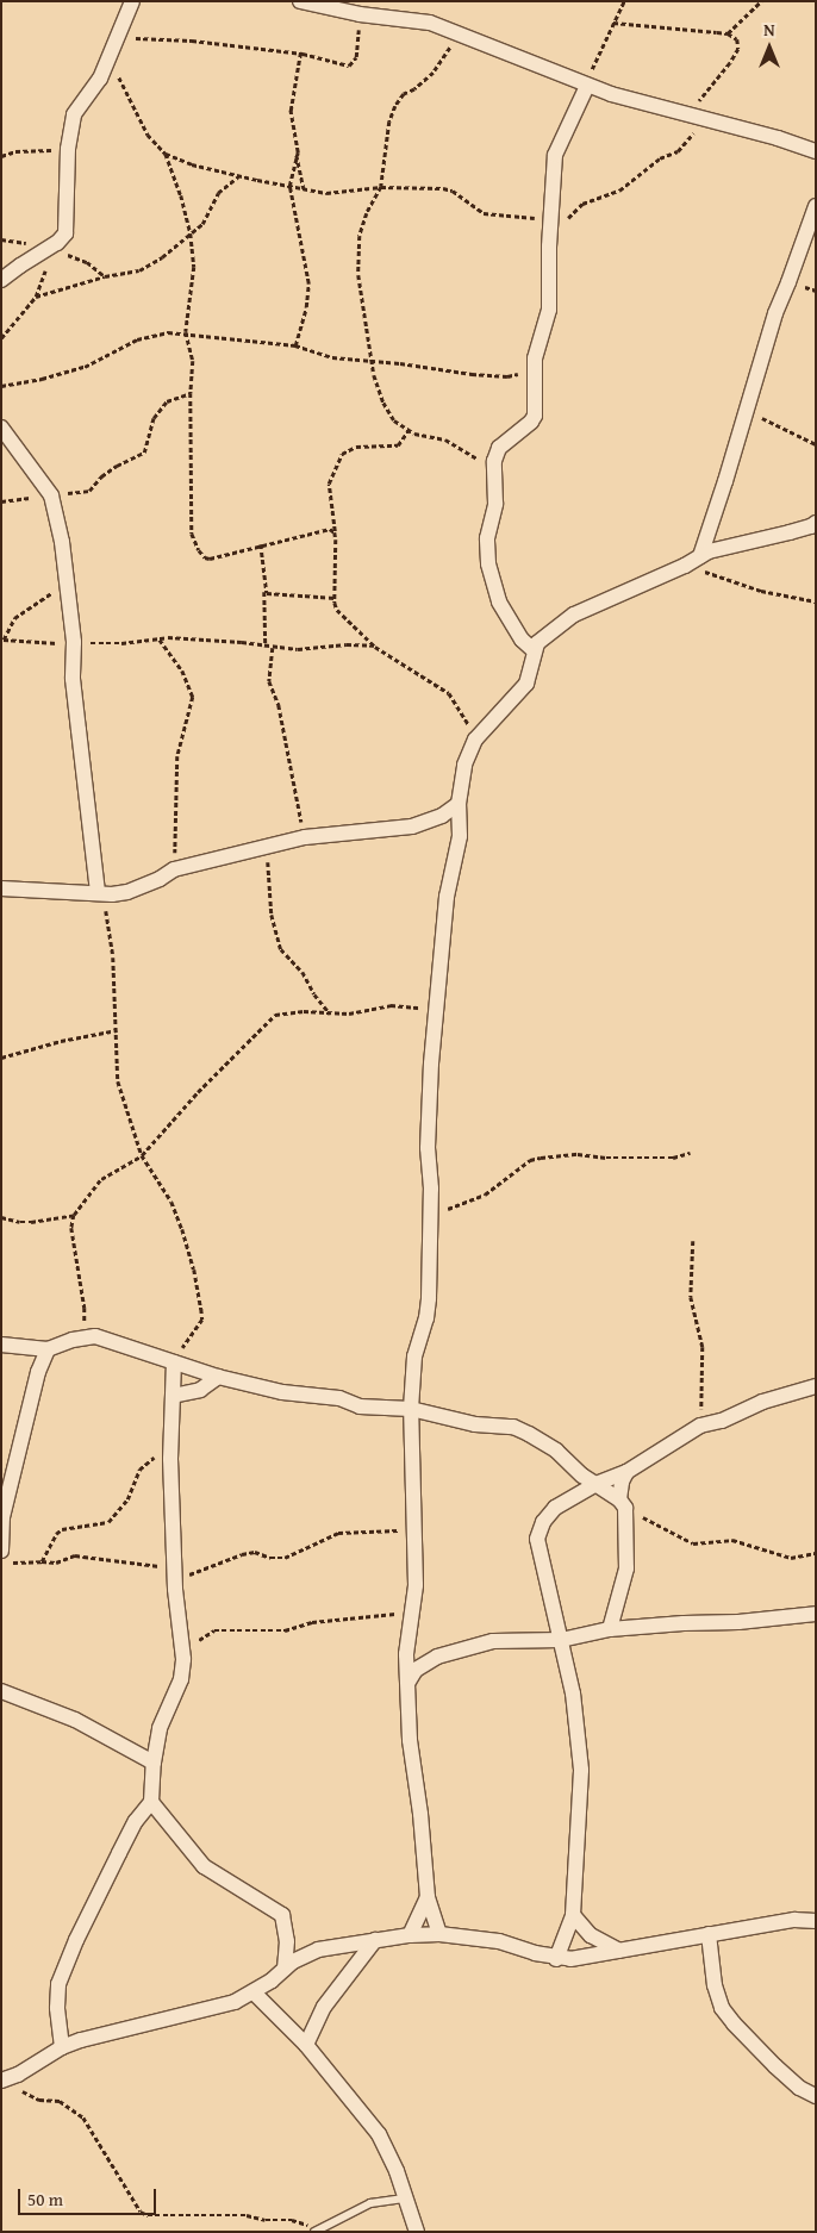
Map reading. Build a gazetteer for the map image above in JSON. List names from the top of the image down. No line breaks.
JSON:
{"scale_bar":"50 m","north":"top"}
